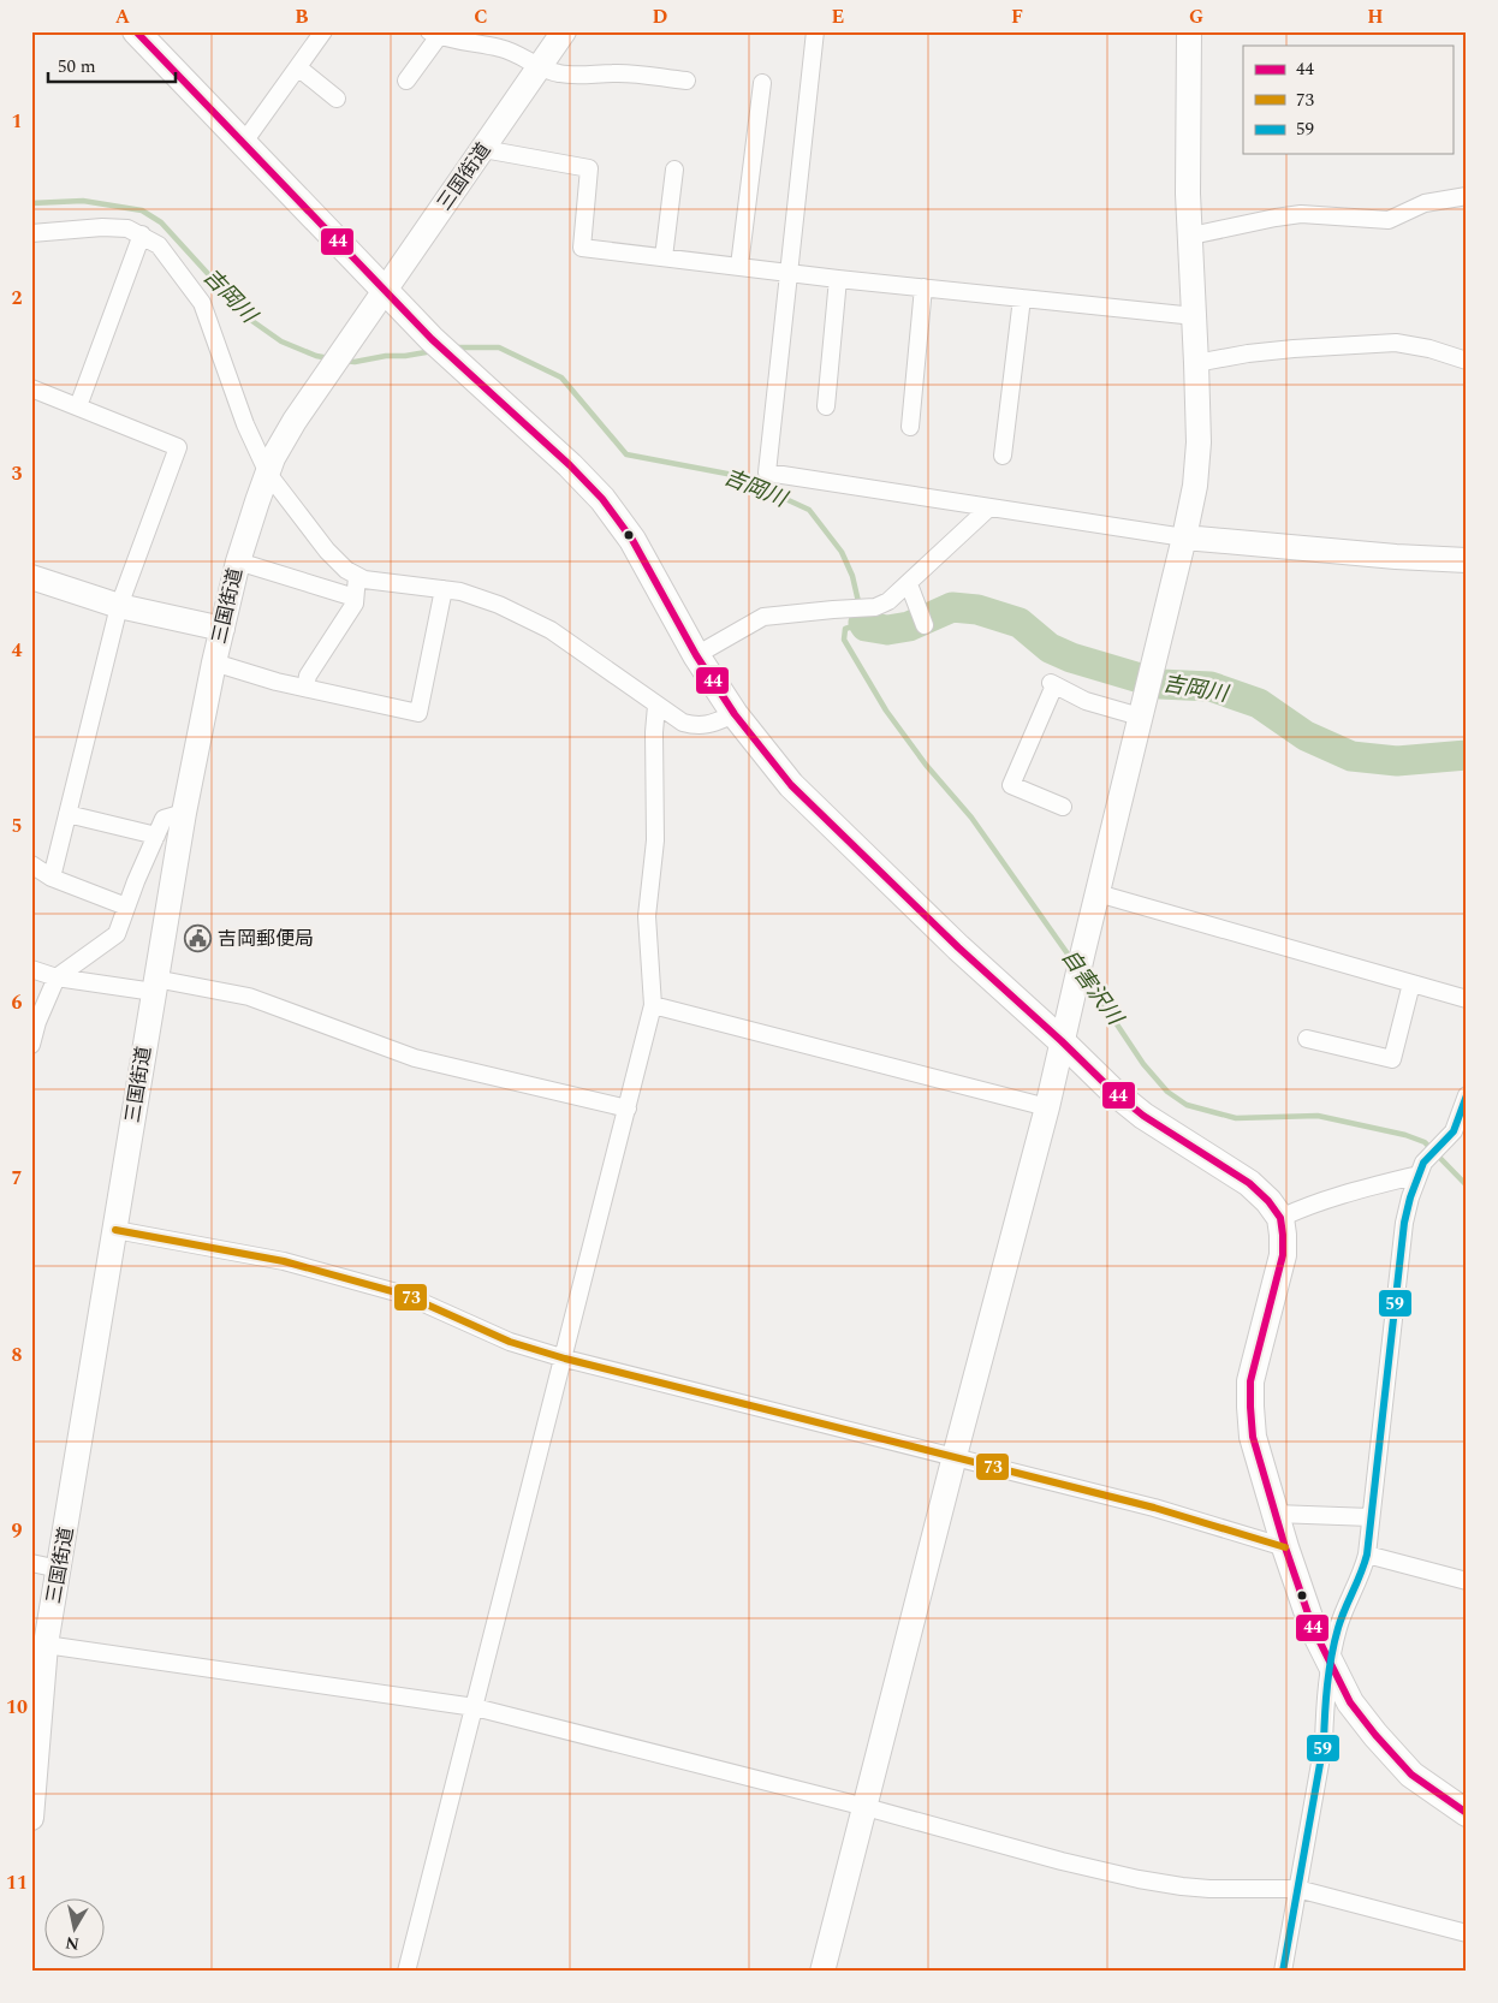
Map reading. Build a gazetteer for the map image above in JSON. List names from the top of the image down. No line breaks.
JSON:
{"streets":{"street":["三国街道"]},"water":["吉岡川","自害沢川"],"places":{"public building":["吉岡郵便局"]},"lines":["transit line 44","transit line 59","transit line 73"],"legend":["44","73","59"],"scale_bar":"50 m","north":"bottom","grid":{"columns":["A","B","C","D","E","F","G","H"],"rows":["1","2","3","4","5","6","7","8","9","10","11"]}}
